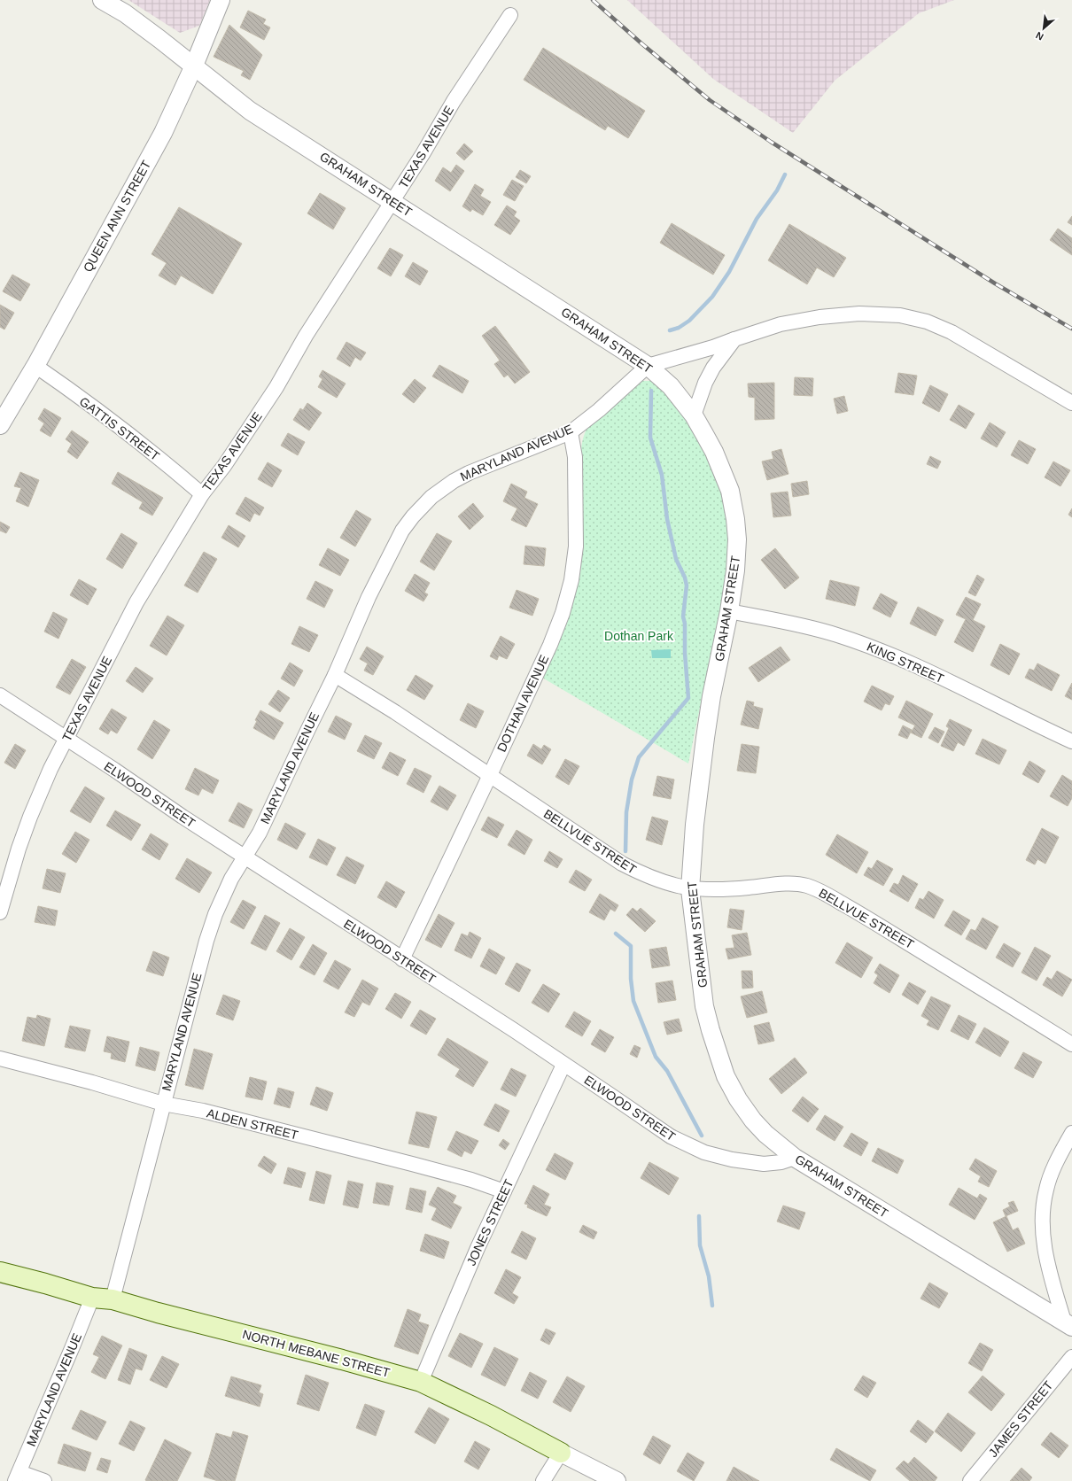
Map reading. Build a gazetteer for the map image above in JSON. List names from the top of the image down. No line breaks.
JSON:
{"streets":{"main road":["NORTH MEBANE STREET"],"street":["TEXAS AVENUE","GRAHAM STREET","QUEEN ANN STREET","GATTIS STREET","MARYLAND AVENUE","KING STREET","DOTHAN AVENUE","ELWOOD STREET","BELLVUE STREET","ALDEN STREET","JONES STREET","JAMES STREET"]},"crossings":[["TEXAS AVENUE","GRAHAM STREET"],["TEXAS AVENUE","GATTIS STREET"],["TEXAS AVENUE","ELWOOD STREET"],["GRAHAM STREET","QUEEN ANN STREET"],["GRAHAM STREET","MARYLAND AVENUE"],["GRAHAM STREET","KING STREET"],["GRAHAM STREET","ELWOOD STREET"],["GRAHAM STREET","BELLVUE STREET"],["QUEEN ANN STREET","GATTIS STREET"],["MARYLAND AVENUE","DOTHAN AVENUE"],["MARYLAND AVENUE","ELWOOD STREET"],["MARYLAND AVENUE","BELLVUE STREET"],["MARYLAND AVENUE","ALDEN STREET"],["MARYLAND AVENUE","NORTH MEBANE STREET"],["DOTHAN AVENUE","ELWOOD STREET"],["DOTHAN AVENUE","BELLVUE STREET"],["ELWOOD STREET","JONES STREET"],["ALDEN STREET","JONES STREET"],["JONES STREET","NORTH MEBANE STREET"]],"parks":["Dothan Park"],"north":"bottom left"}
